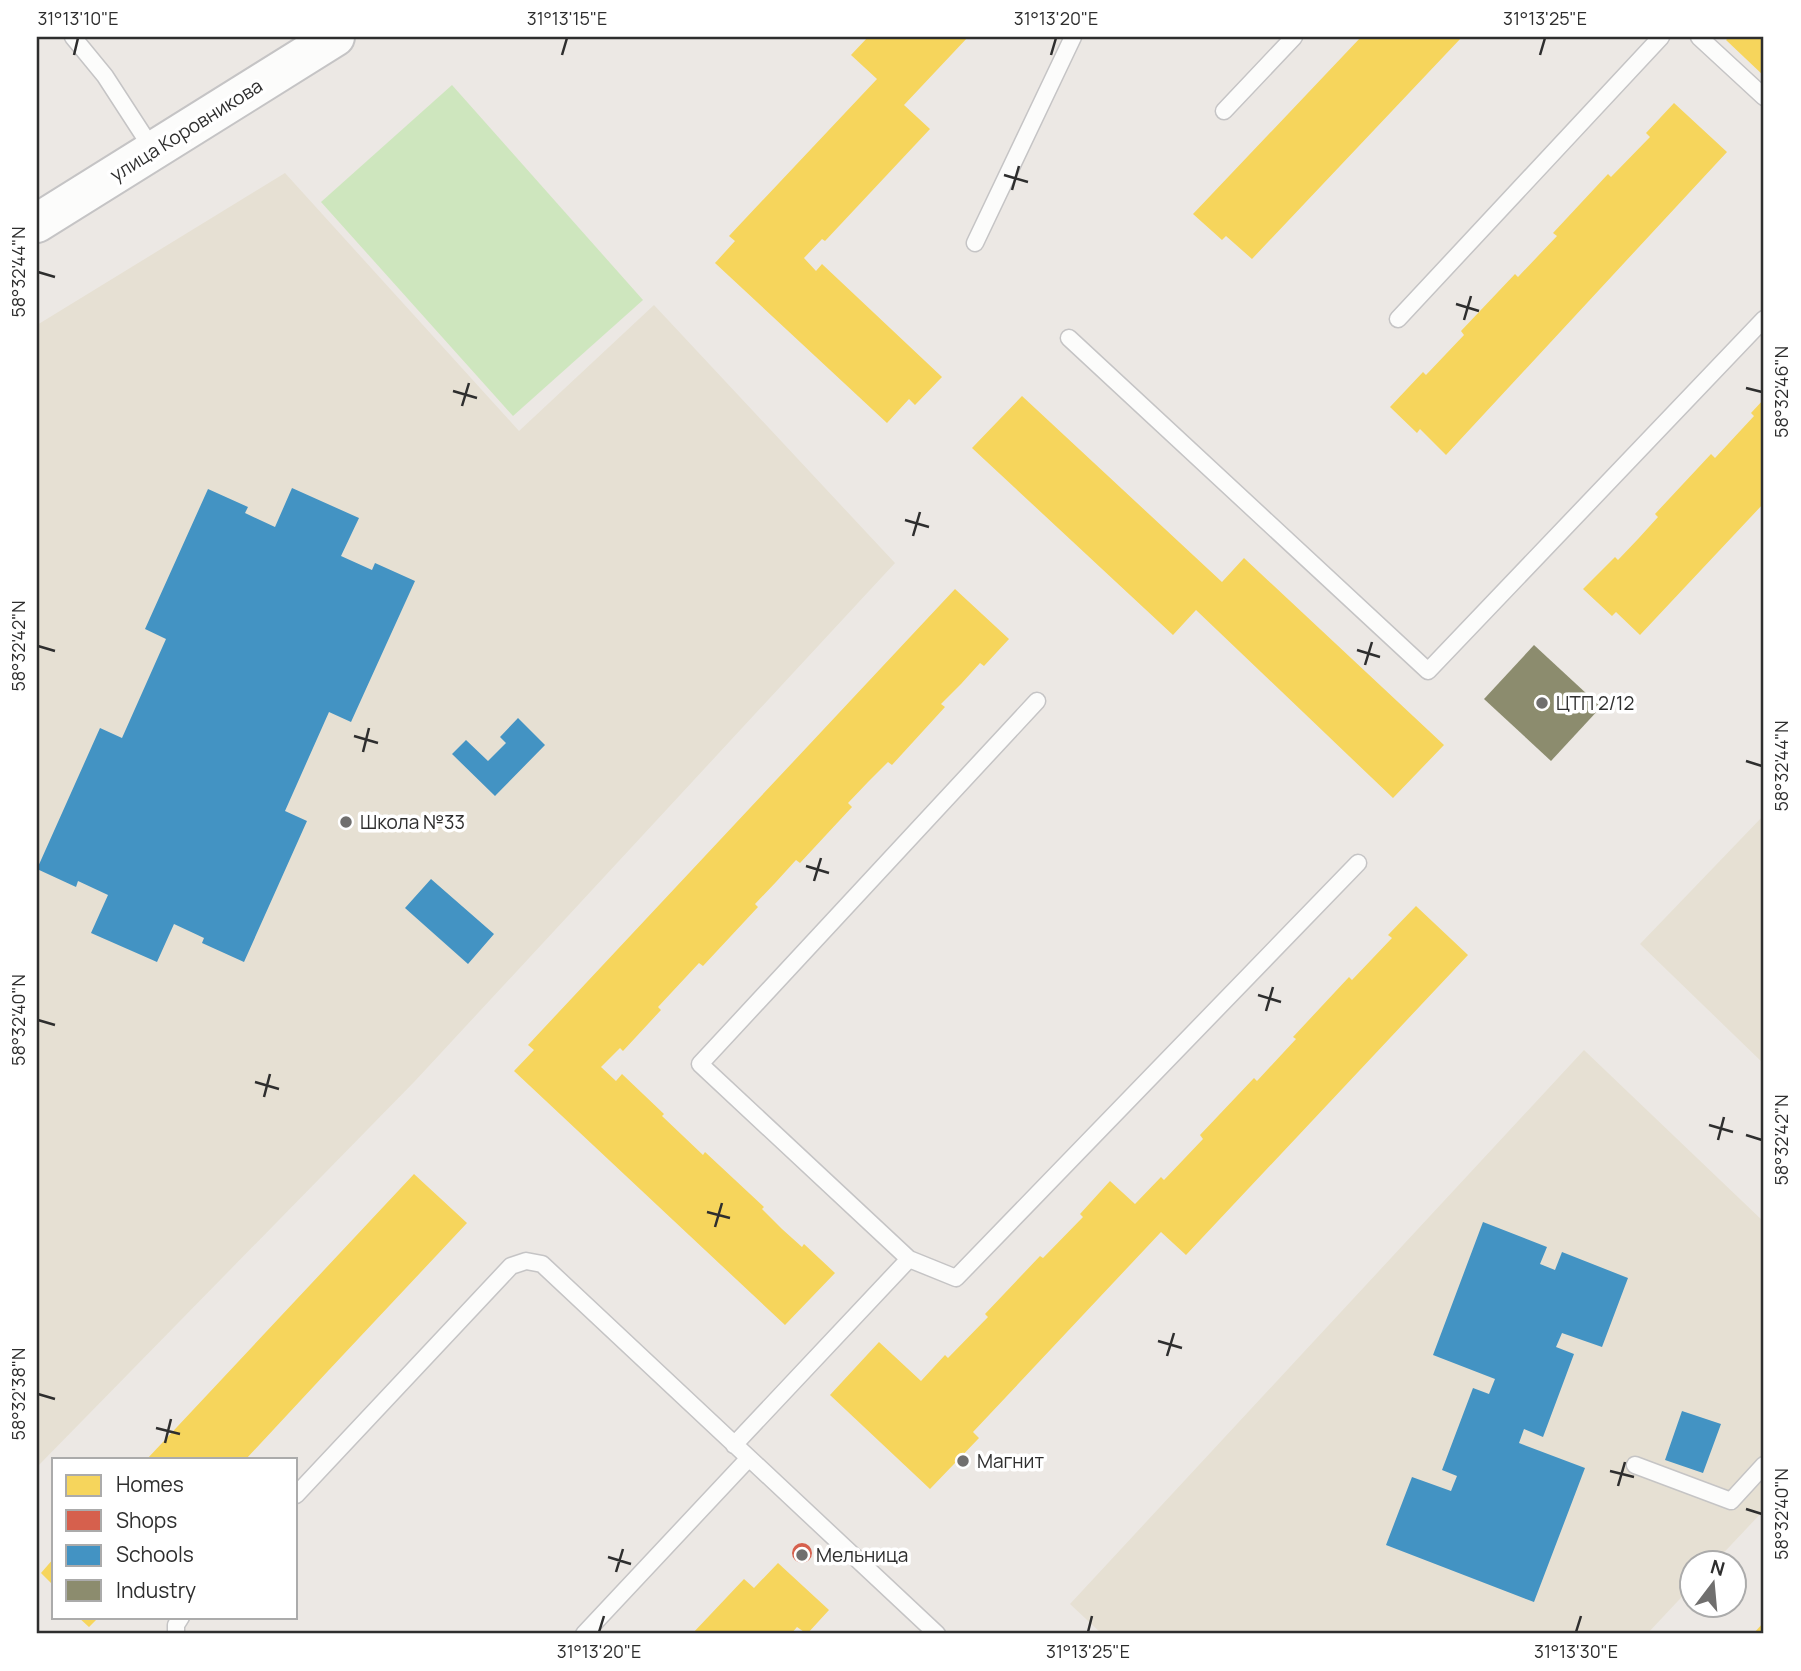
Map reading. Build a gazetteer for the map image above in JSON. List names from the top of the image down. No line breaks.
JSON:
{"streets":{"street":["улица Коровникова"]},"places":["ЦТП 2/12","Школа №33","Магнит","Мельница"],"legend":["Homes","Shops","Schools","Industry"],"north":"top","coordinates":["31°13'10\"E","31°13'15\"E","31°13'20\"E","31°13'25\"E","58°32'44\"N","58°32'46\"N","58°32'42\"N","58°32'40\"N","58°32'38\"N","31°13'30\"E"]}
